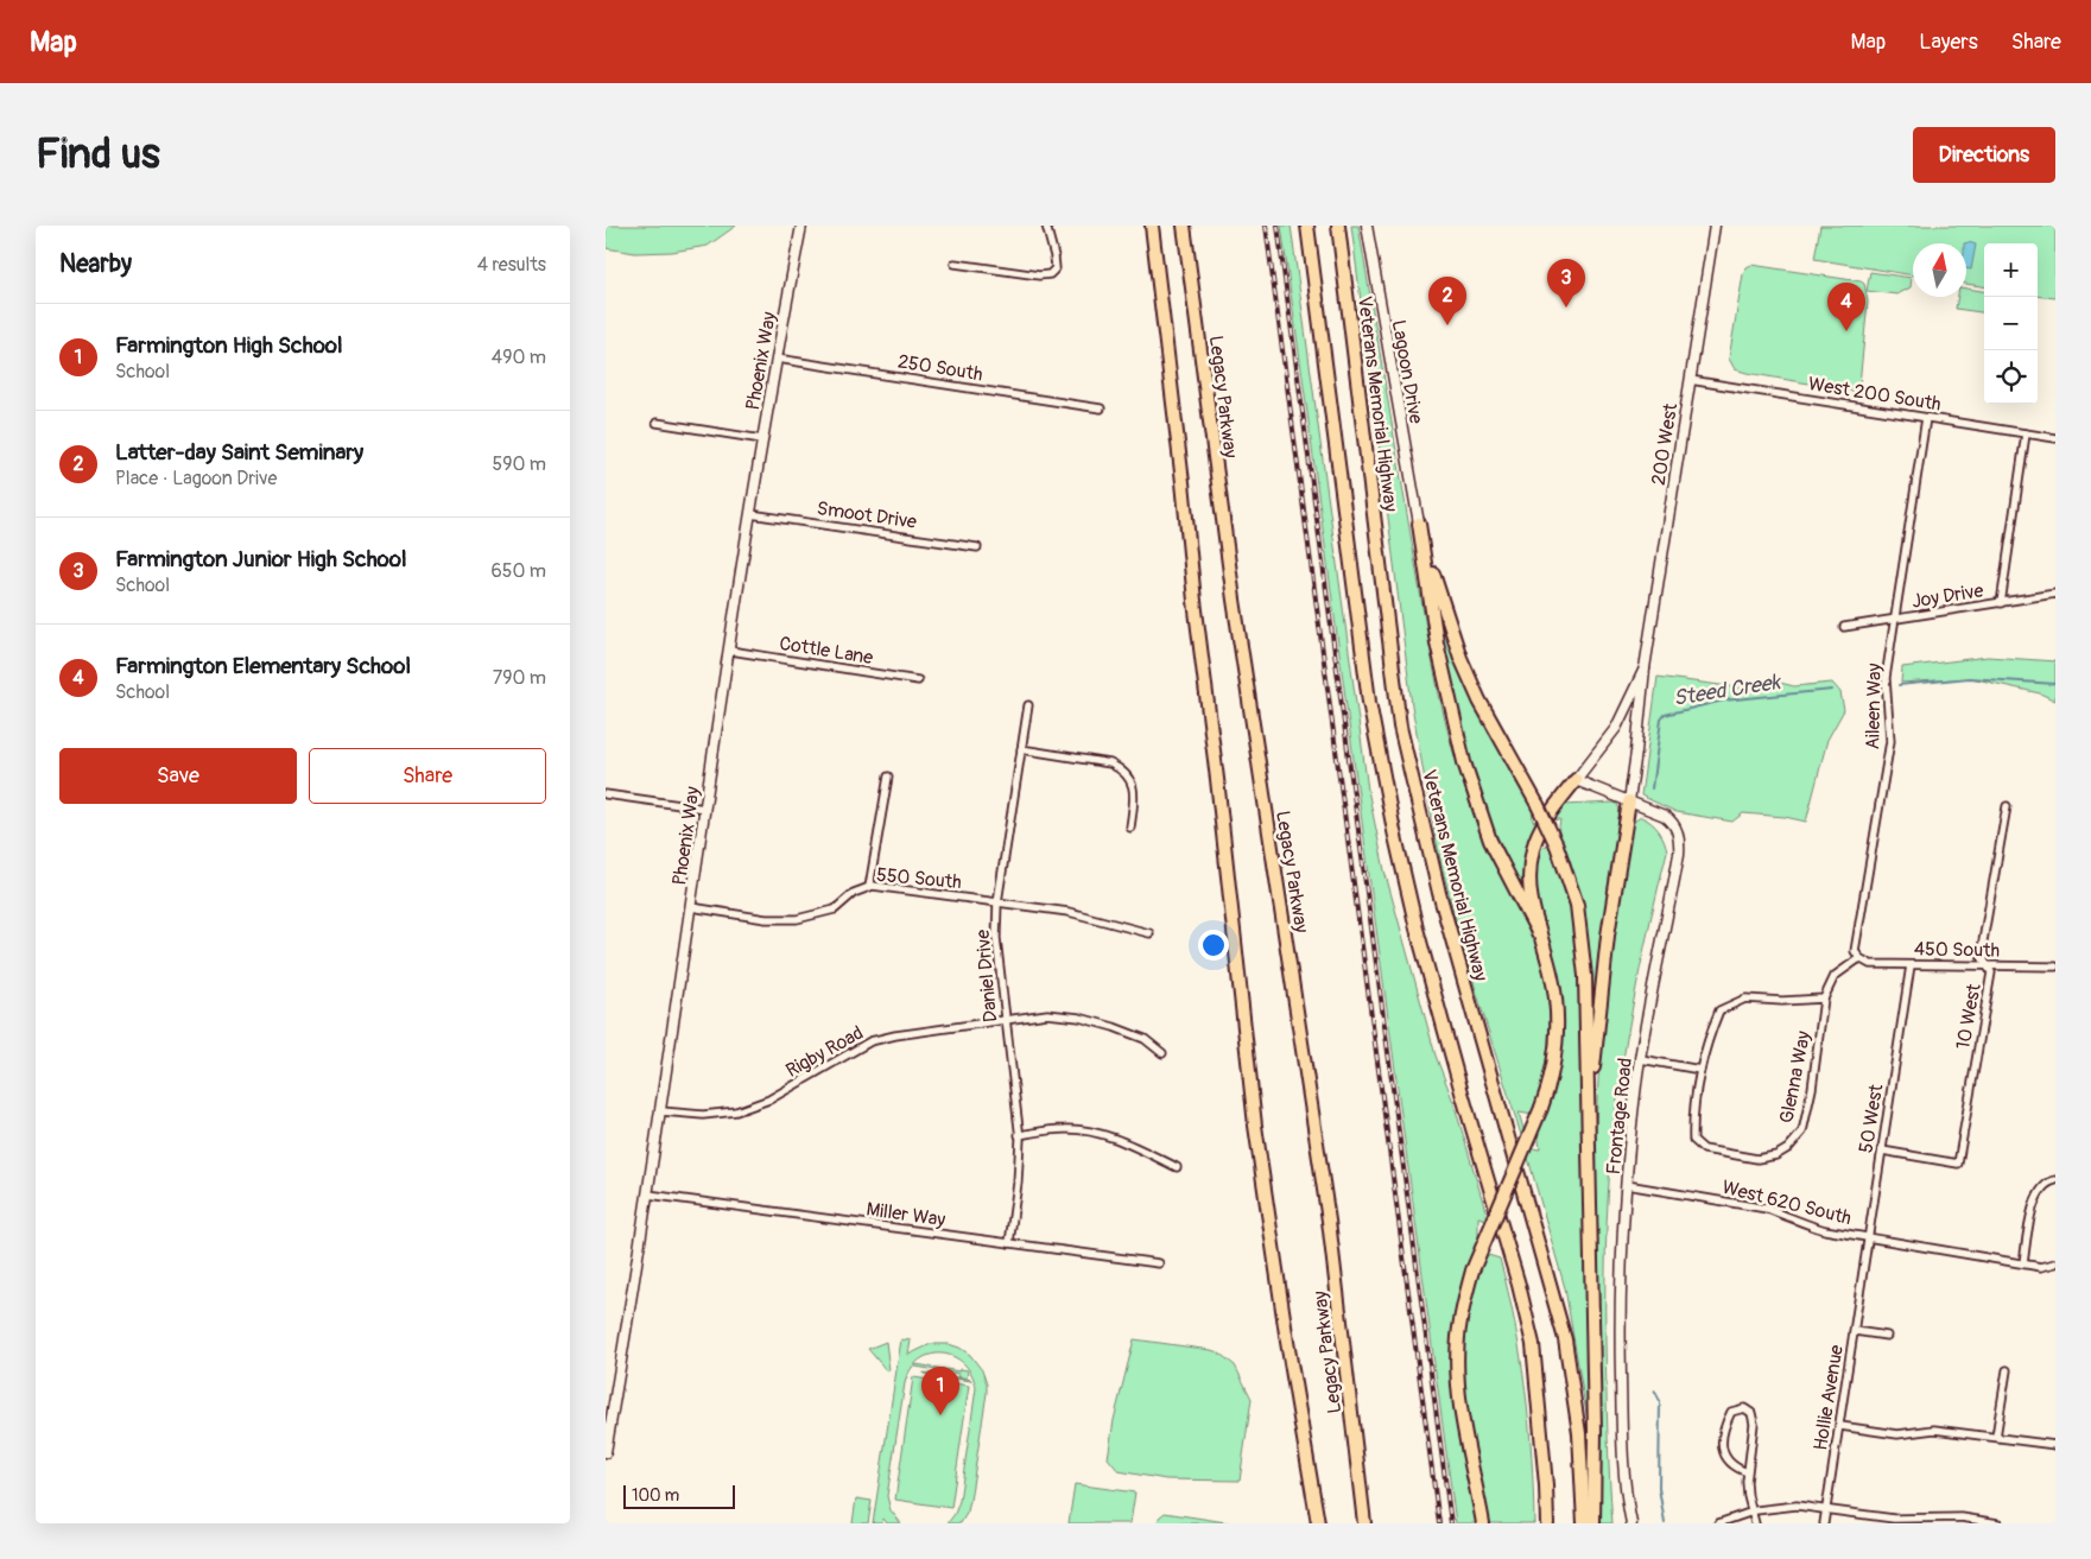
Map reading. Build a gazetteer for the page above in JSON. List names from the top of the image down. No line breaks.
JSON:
{"streets":{"highway":["Legacy Parkway","Veterans Memorial Highway"],"street":["Phoenix Way","250 South","Lagoon Drive","West 200 South","200 West","Smoot Drive","Joy Drive","Cottle Lane","Aileen Way","550 South","450 South","Daniel Drive","10 West","Rigby Road","Glenna Way","Frontage Road","50 West","West 620 South","Miller Way","Hollie Avenue"]},"crossings":[["Phoenix Way","250 South"],["Phoenix Way","Smoot Drive"],["Phoenix Way","Cottle Lane"],["Phoenix Way","550 South"],["Phoenix Way","Rigby Road"],["Phoenix Way","Miller Way"],["West 200 South","200 West"],["West 200 South","Aileen Way"],["Joy Drive","Aileen Way"],["Aileen Way","450 South"],["Aileen Way","Glenna Way"],["550 South","Daniel Drive"],["450 South","10 West"],["450 South","Glenna Way"],["450 South","50 West"],["Daniel Drive","Rigby Road"],["Daniel Drive","Miller Way"],["10 West","50 West"],["Frontage Road","West 620 South"],["50 West","West 620 South"],["50 West","Hollie Avenue"]],"water":["Steed Creek"],"scale_bar":"100 m","north":"top","page":{"header":"Map","nav":["Map","Layers","Share"],"buttons":["Directions",["Save","Share"]],"title":"Find us","heading":["Nearby","4 results"],"map_buttons":["+","−"],"pins":["3","2","4","1"],"list":[{"mark":"1","name":"Farmington High School","note":"School","value":"490 m"},{"mark":"2","name":"Latter-day Saint Seminary","note":"Place · Lagoon Drive","value":"590 m"},{"mark":"3","name":"Farmington Junior High School","note":"School","value":"650 m"},{"mark":"4","name":"Farmington Elementary School","note":"School","value":"790 m"}],"scale":"100 m"}}
